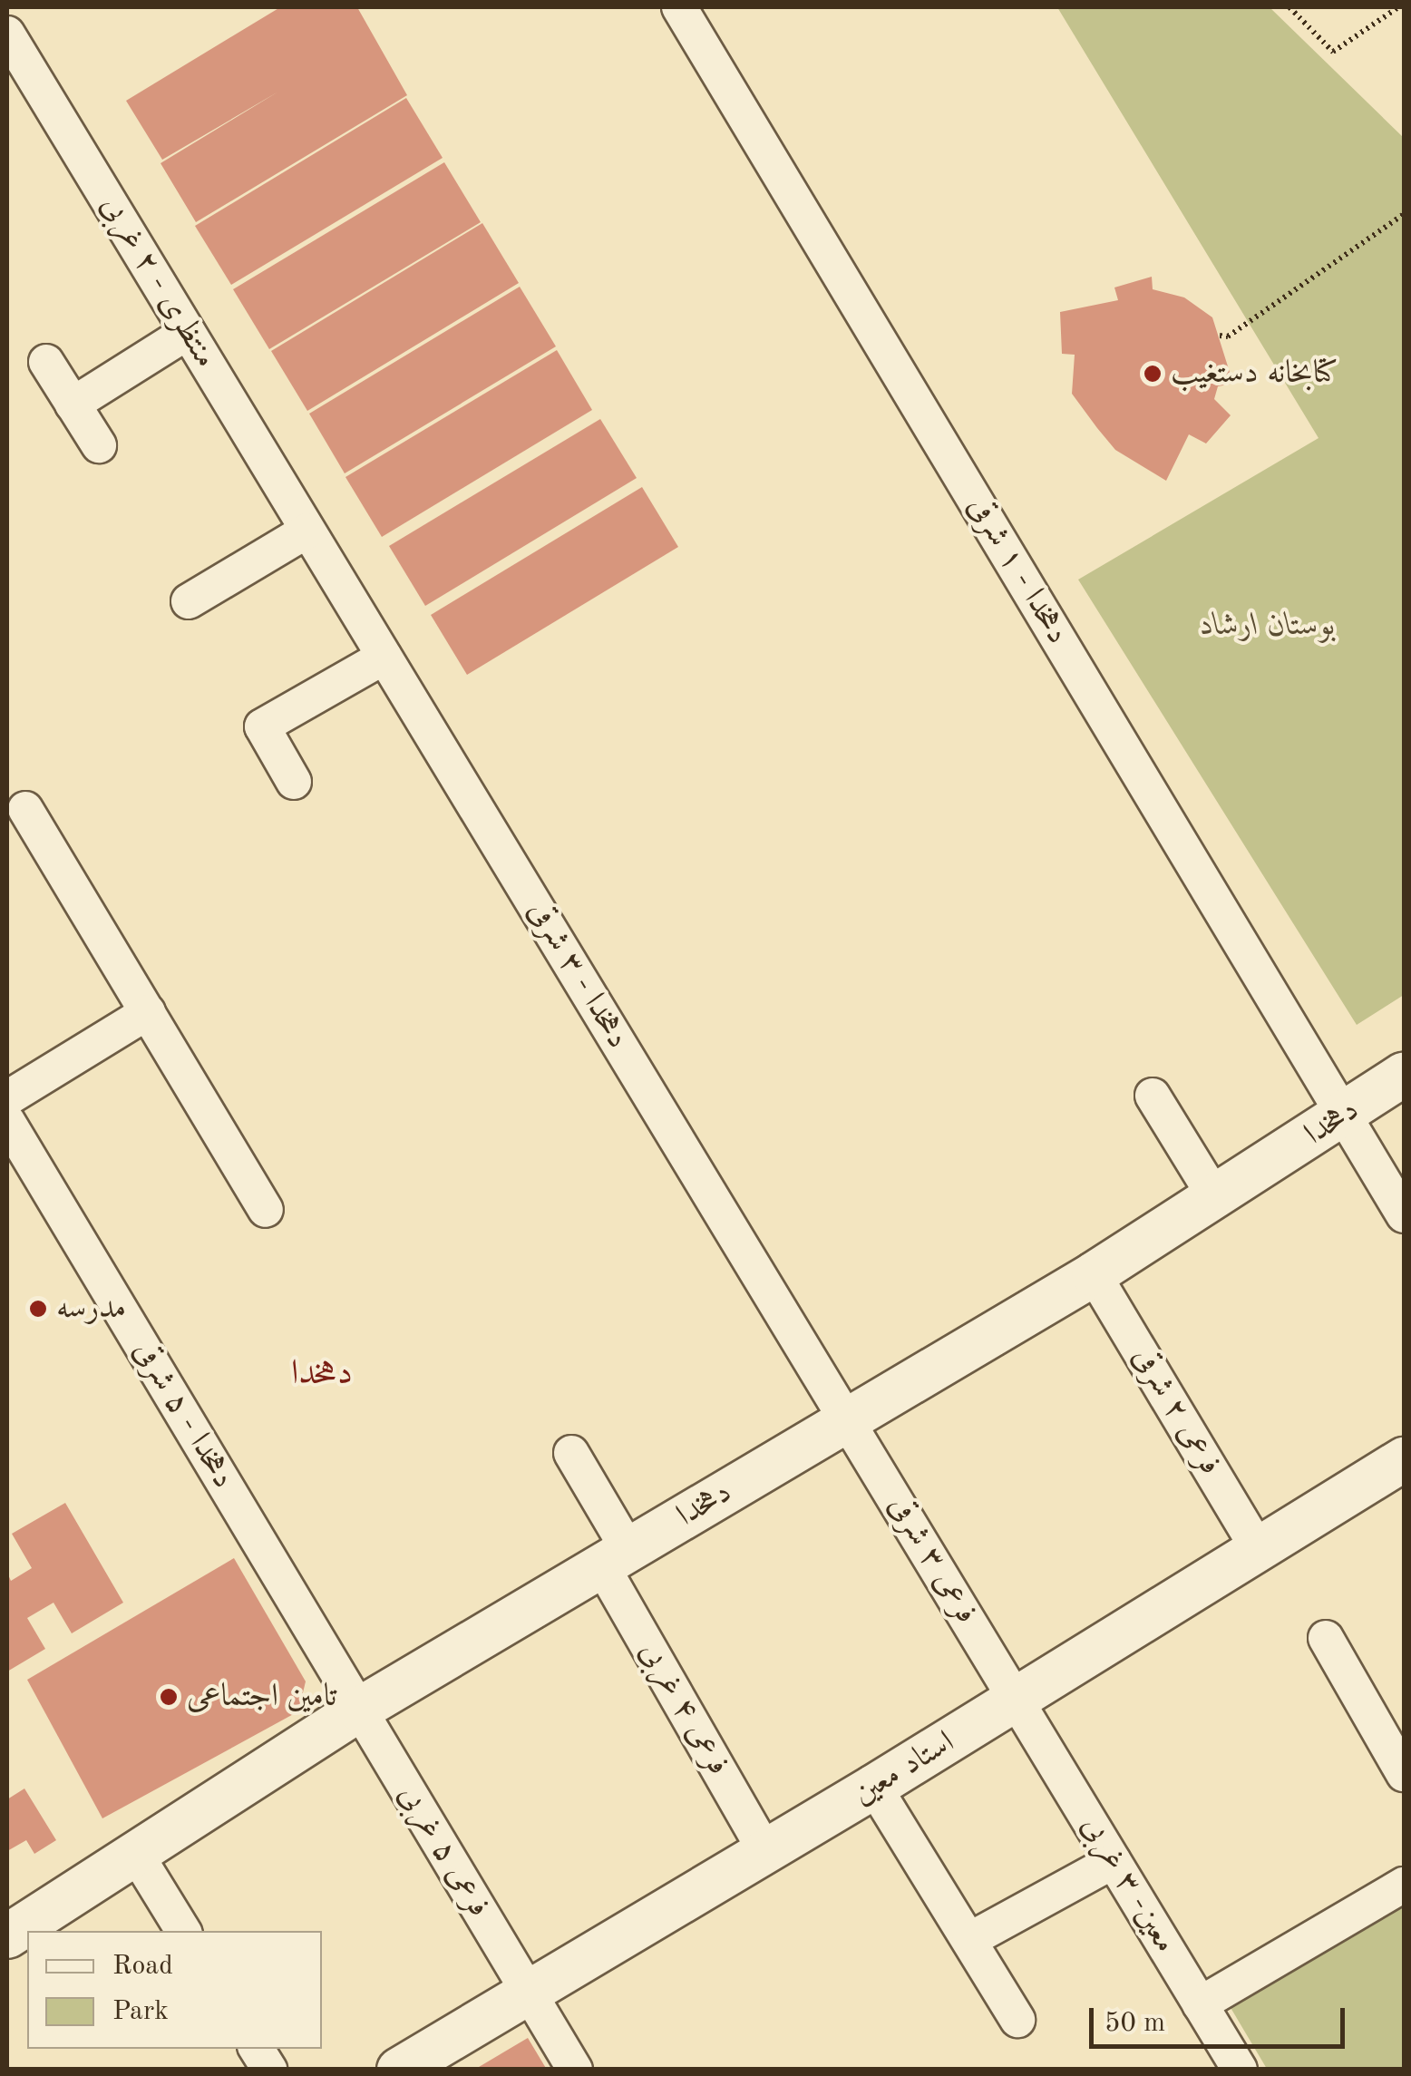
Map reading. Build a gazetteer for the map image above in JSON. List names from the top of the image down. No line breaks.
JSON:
{"streets":{"street":["منتظری - ۲ غربی","دهخدا - ۱ شرقی","دهخدا - ۳ شرقی","دهخدا","فرعی ۲ شرقی","دهخدا - ۵ شرقی","فرعی ۳ شرقی","فرعی ۴ غربی","استاد معین","فرعی ۵ غربی","معین- ۳ غربی"]},"crossings":[["منتظری - ۲ غربی","دهخدا - ۳ شرقی"],["دهخدا - ۱ شرقی","دهخدا"],["دهخدا - ۳ شرقی","دهخدا"],["دهخدا - ۳ شرقی","فرعی ۳ شرقی"],["دهخدا","فرعی ۲ شرقی"],["دهخدا","دهخدا - ۵ شرقی"],["دهخدا","فرعی ۳ شرقی"],["دهخدا","فرعی ۴ غربی"],["دهخدا","فرعی ۵ غربی"],["فرعی ۲ شرقی","استاد معین"],["دهخدا - ۵ شرقی","فرعی ۵ غربی"],["فرعی ۳ شرقی","استاد معین"],["فرعی ۳ شرقی","معین- ۳ غربی"],["فرعی ۴ غربی","استاد معین"],["استاد معین","فرعی ۵ غربی"],["استاد معین","معین- ۳ غربی"]],"districts":["دهخدا"],"parks":["بوستان ارشاد"],"places":["کتابخانه دستغیب","مدرسه","تامین اجتماعی"],"legend":["Road","Park"],"scale_bar":"50 m"}
